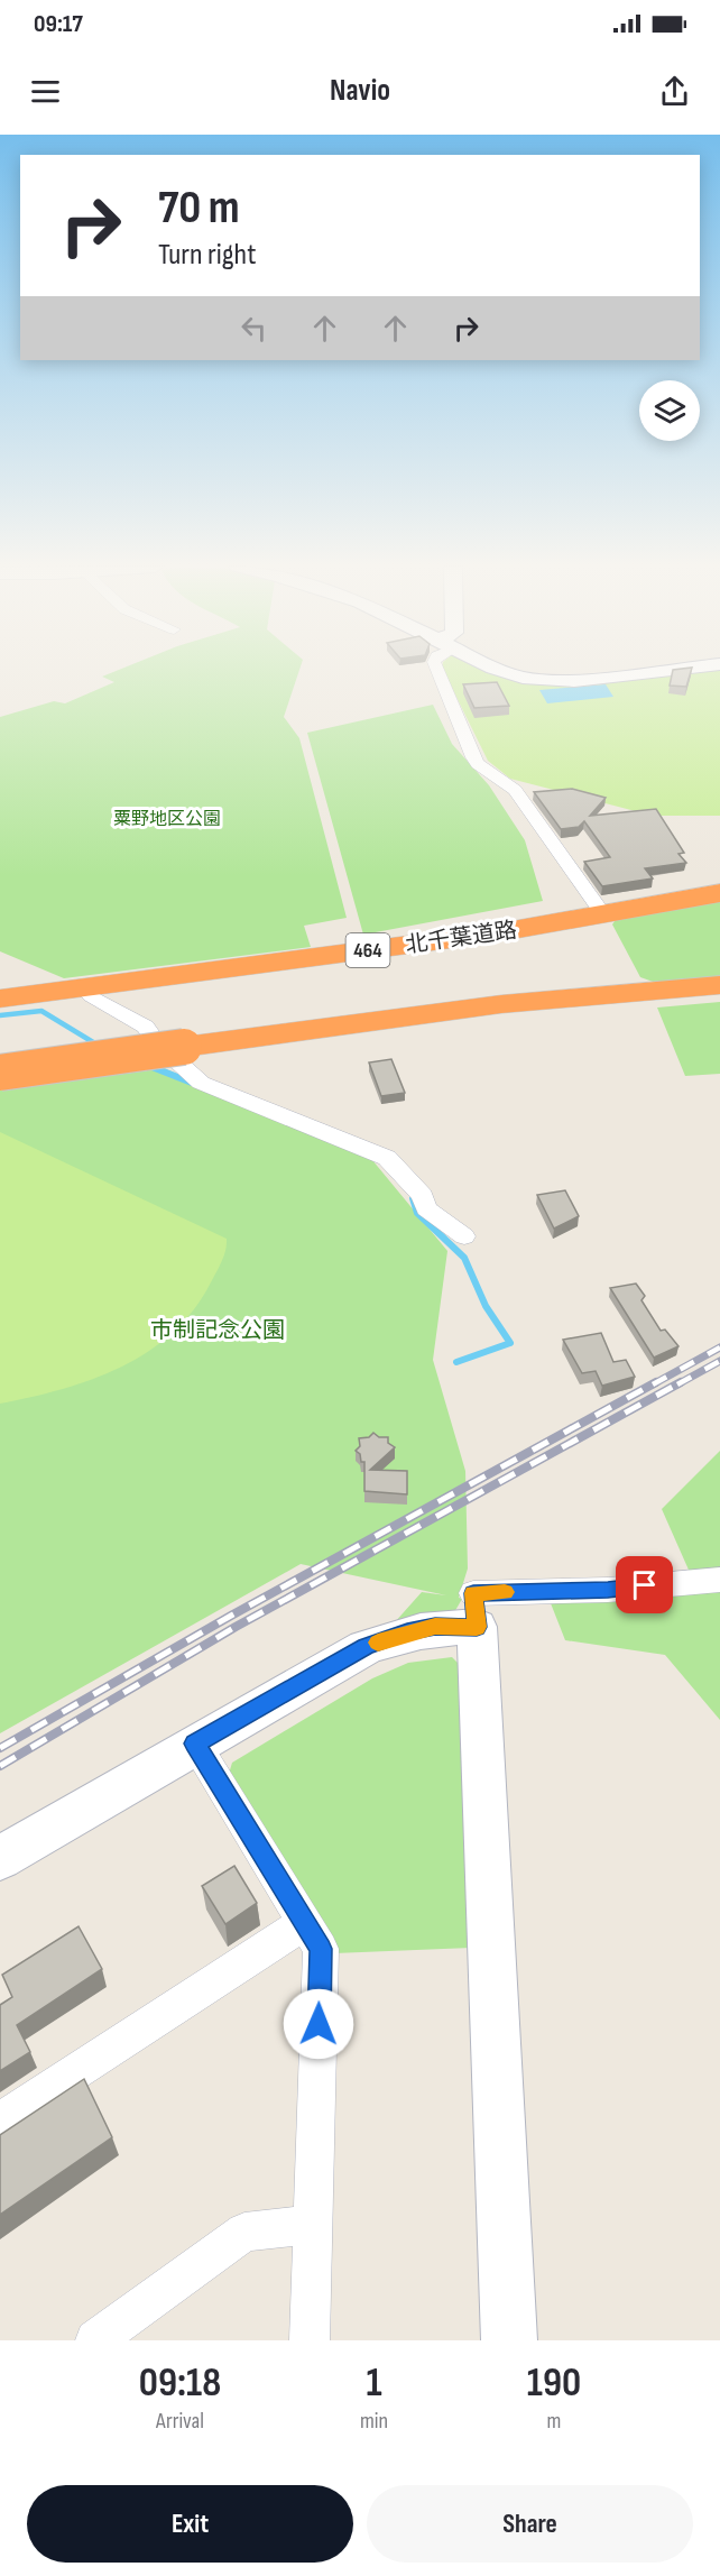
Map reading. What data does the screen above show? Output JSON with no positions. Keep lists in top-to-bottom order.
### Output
{
  "streets": {
    "highway": ["北千葉道路", "464"]
  },
  "parks": ["粟野地区公園", "市制記念公園"],
  "page": {
    "status": "09:17",
    "header": "Navio",
    "turn": ["70 m", "Turn right"],
    "eta": [
      "09:18",
      "Arrival",
      "1",
      "min",
      "190",
      "m"
    ],
    "buttons": ["Exit", "Share"]
  }
}
